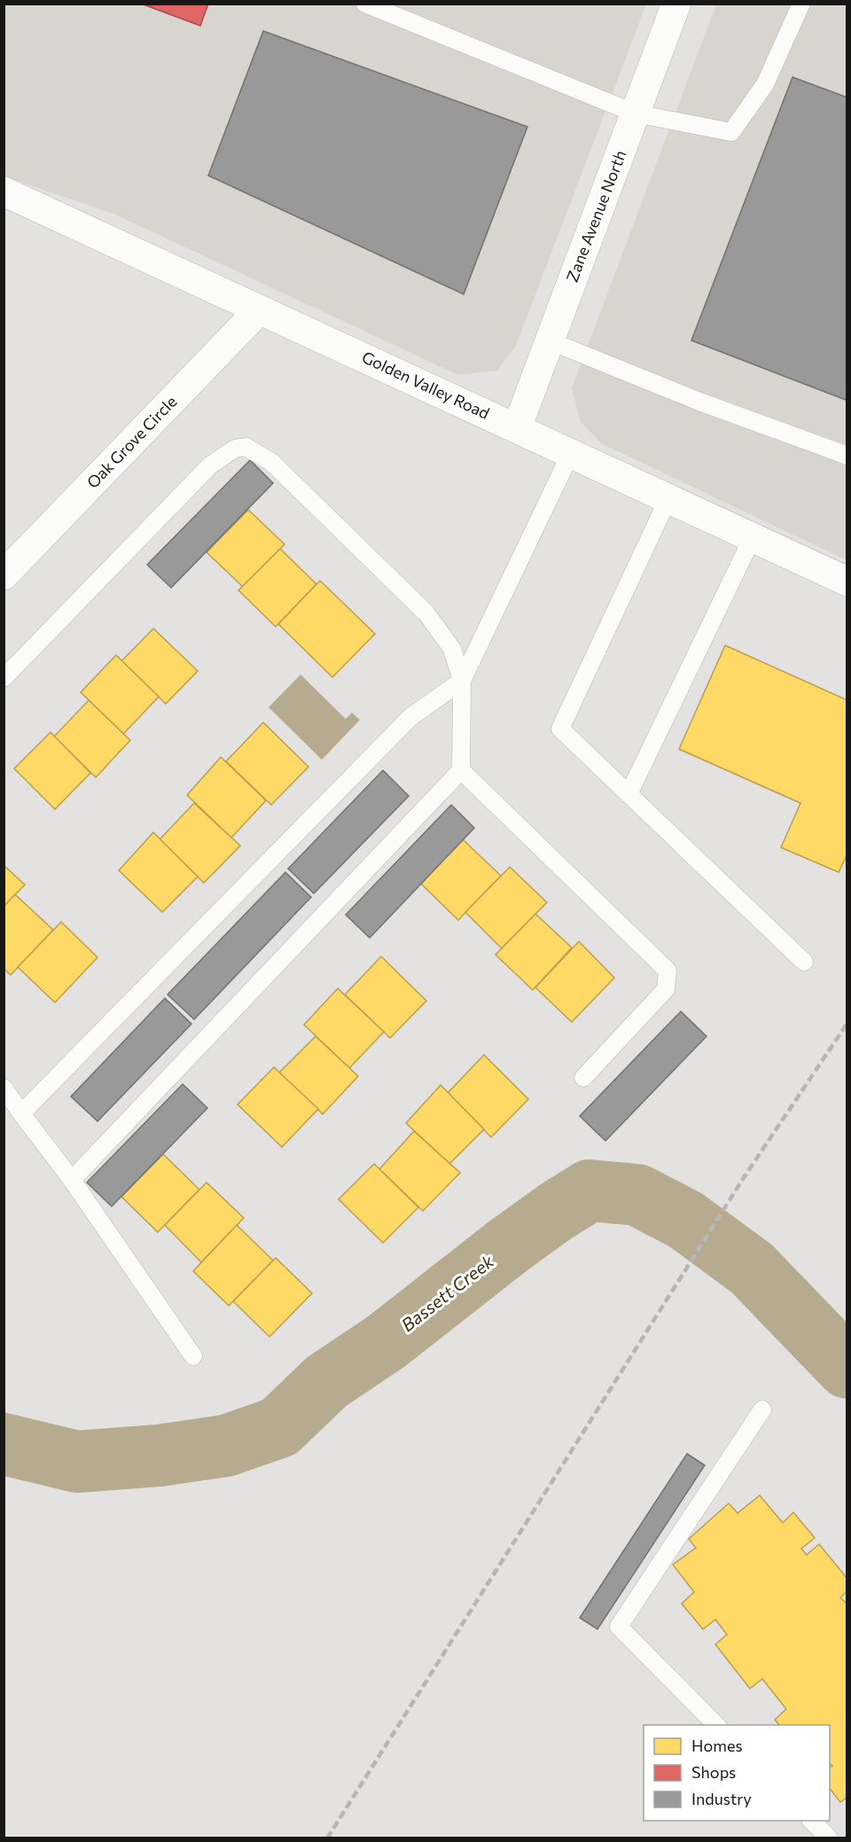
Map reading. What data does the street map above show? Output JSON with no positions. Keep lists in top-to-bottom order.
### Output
{
  "streets": {
    "street": ["Zane Avenue North", "Golden Valley Road", "Oak Grove Circle"]
  },
  "crossings": [
    ["Zane Avenue North", "Golden Valley Road"],
    ["Golden Valley Road", "Oak Grove Circle"]
  ],
  "water": ["Bassett Creek"],
  "legend": ["Homes", "Shops", "Industry"]
}
